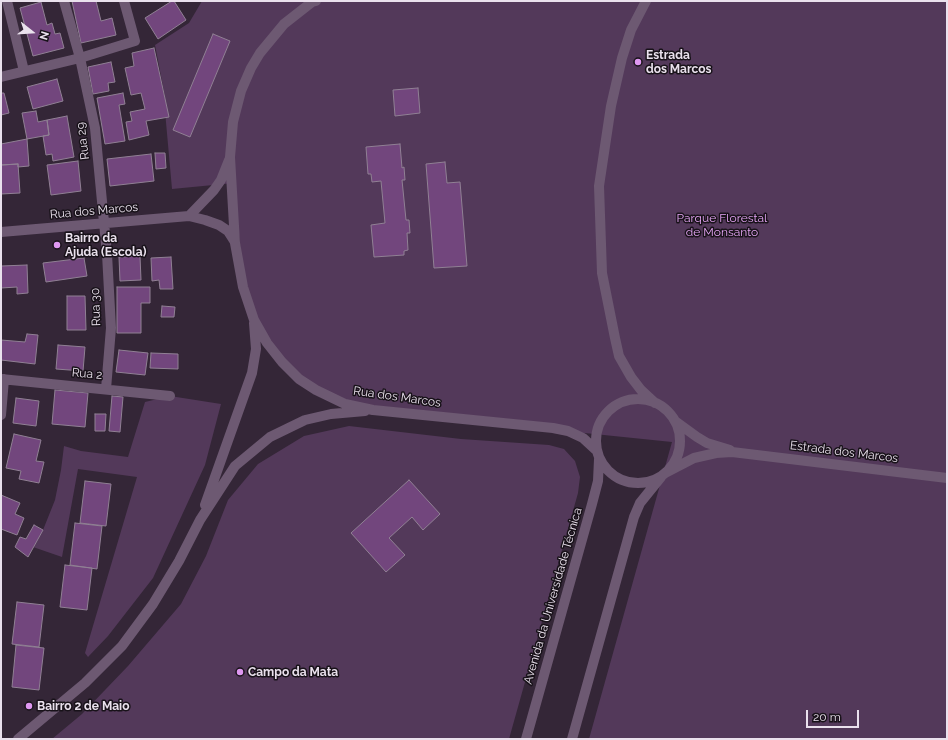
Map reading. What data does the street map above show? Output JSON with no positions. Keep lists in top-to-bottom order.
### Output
{
  "streets": {
    "street": [
      "Rua 29",
      "Rua dos Marcos",
      "Rua 30",
      "Rua 2",
      "Estrada dos Marcos",
      "Avenida da Universidade Técnica"
    ]
  },
  "crossings": [
    ["Rua 29", "Rua dos Marcos"],
    ["Rua 29", "Rua 30"],
    ["Rua dos Marcos", "Rua 30"],
    ["Rua dos Marcos", "Estrada dos Marcos"],
    ["Rua dos Marcos", "Avenida da Universidade Técnica"],
    ["Rua 30", "Rua 2"],
    ["Estrada dos Marcos", "Avenida da Universidade Técnica"]
  ],
  "parks": ["Parque Florestal de Monsanto"],
  "places": [
    "Estrada dos Marcos",
    "Bairro da Ajuda (Escola)",
    "Campo da Mata",
    "Bairro 2 de Maio"
  ],
  "scale_bar": "20 m",
  "north": "right"
}
